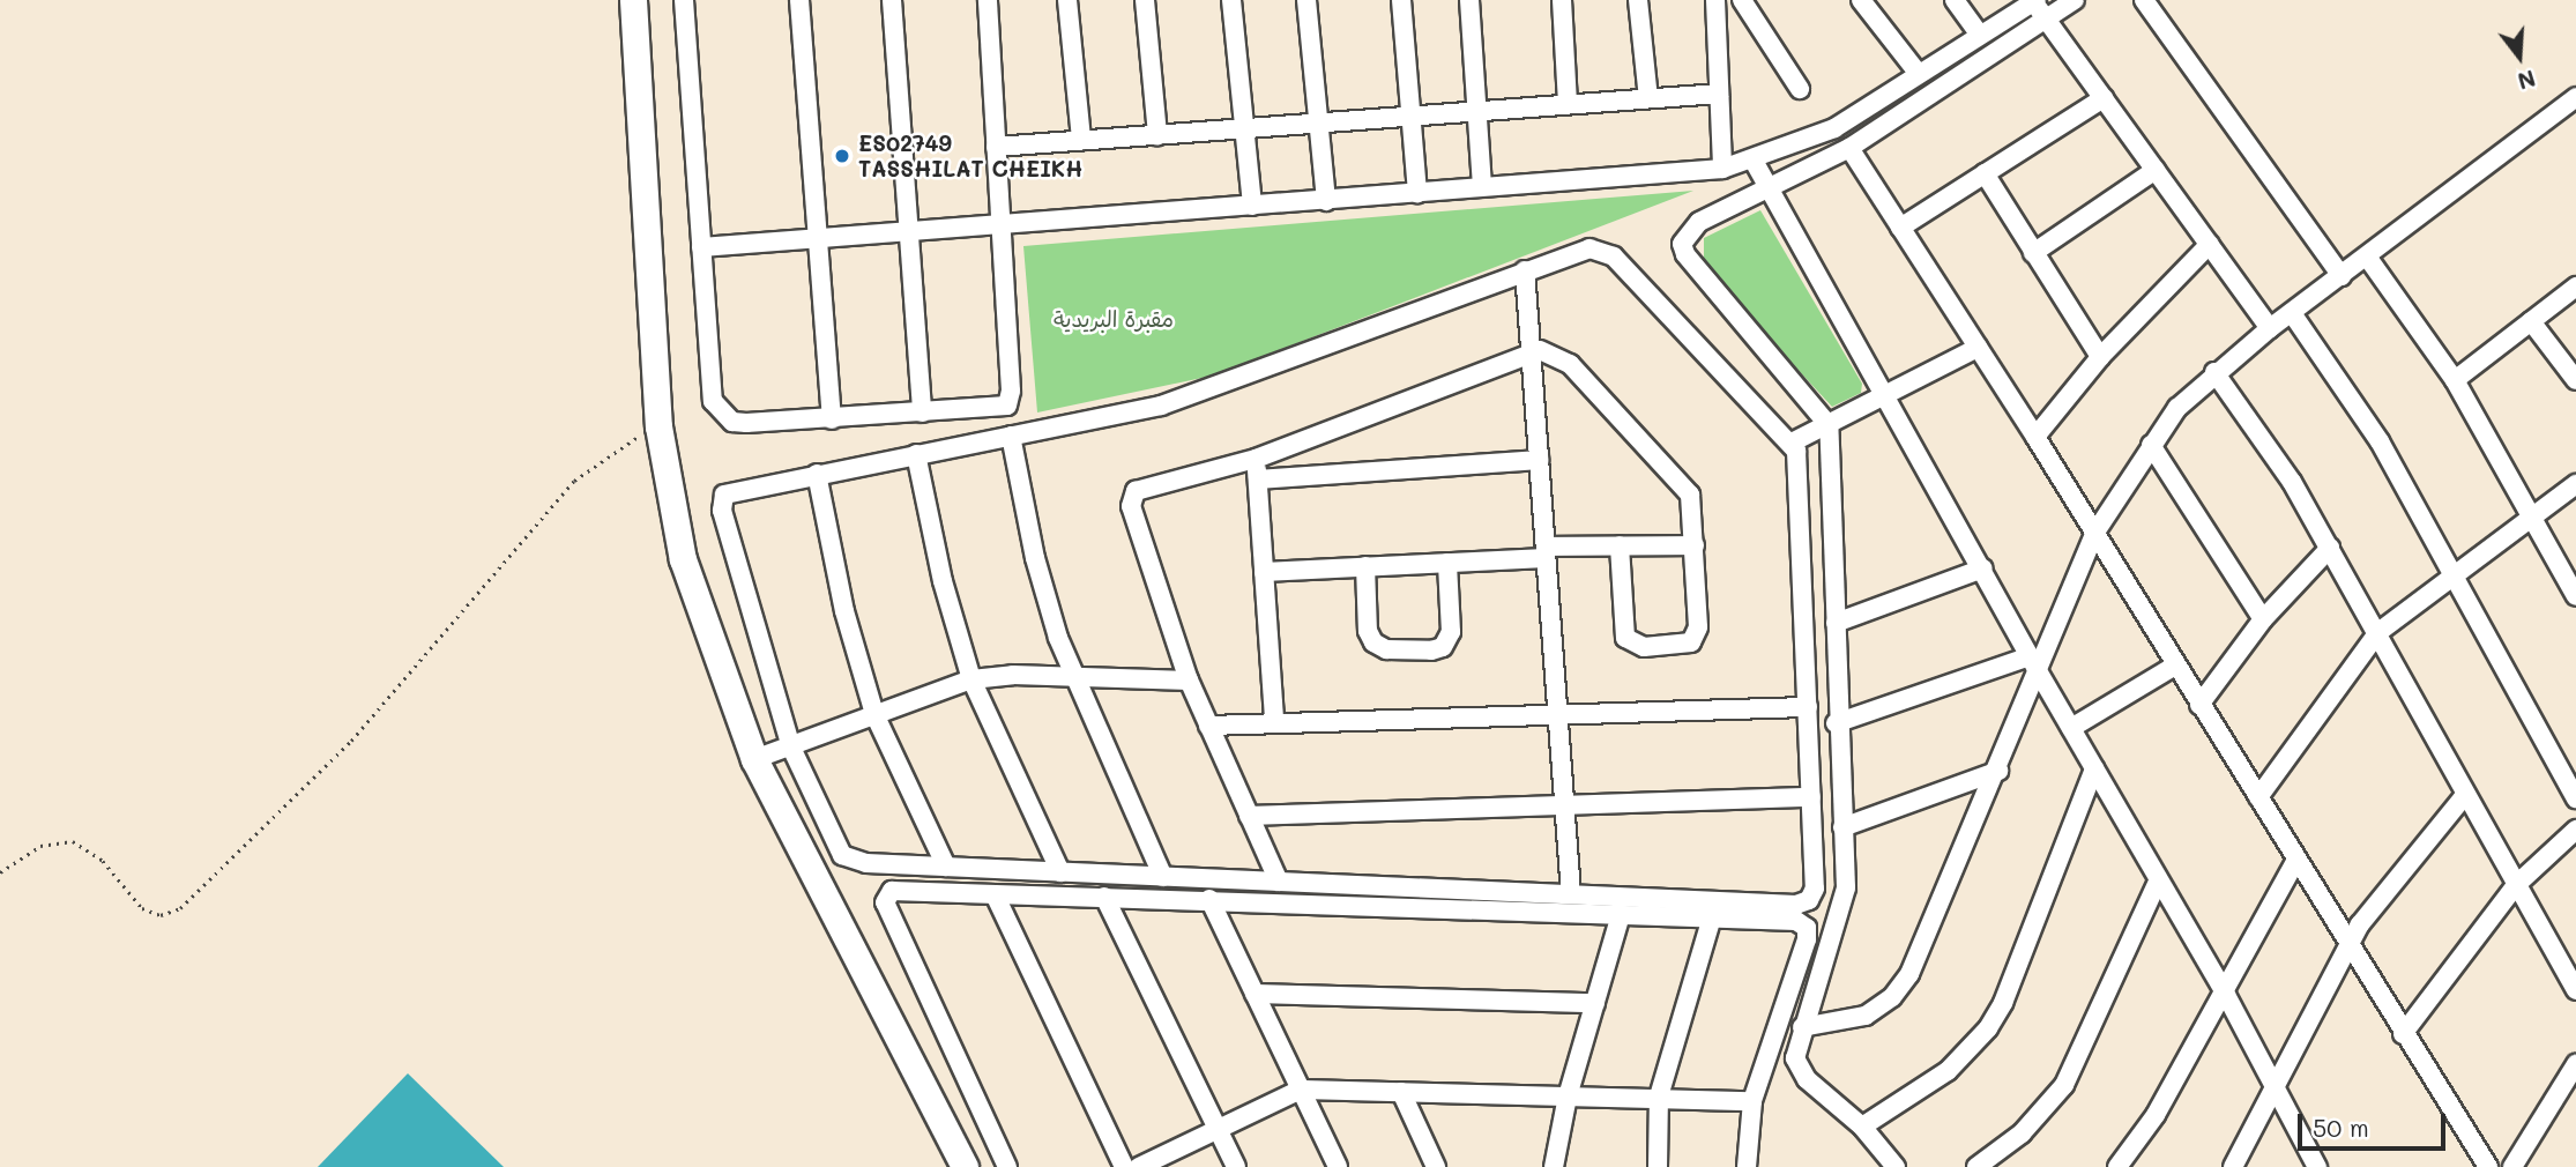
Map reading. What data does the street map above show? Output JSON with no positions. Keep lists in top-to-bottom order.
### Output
{
  "parks": ["مقبرة البريدية"],
  "places": ["ES02749 TASSHILAT CHEIKH"],
  "scale_bar": "50 m",
  "north": "bottom"
}
